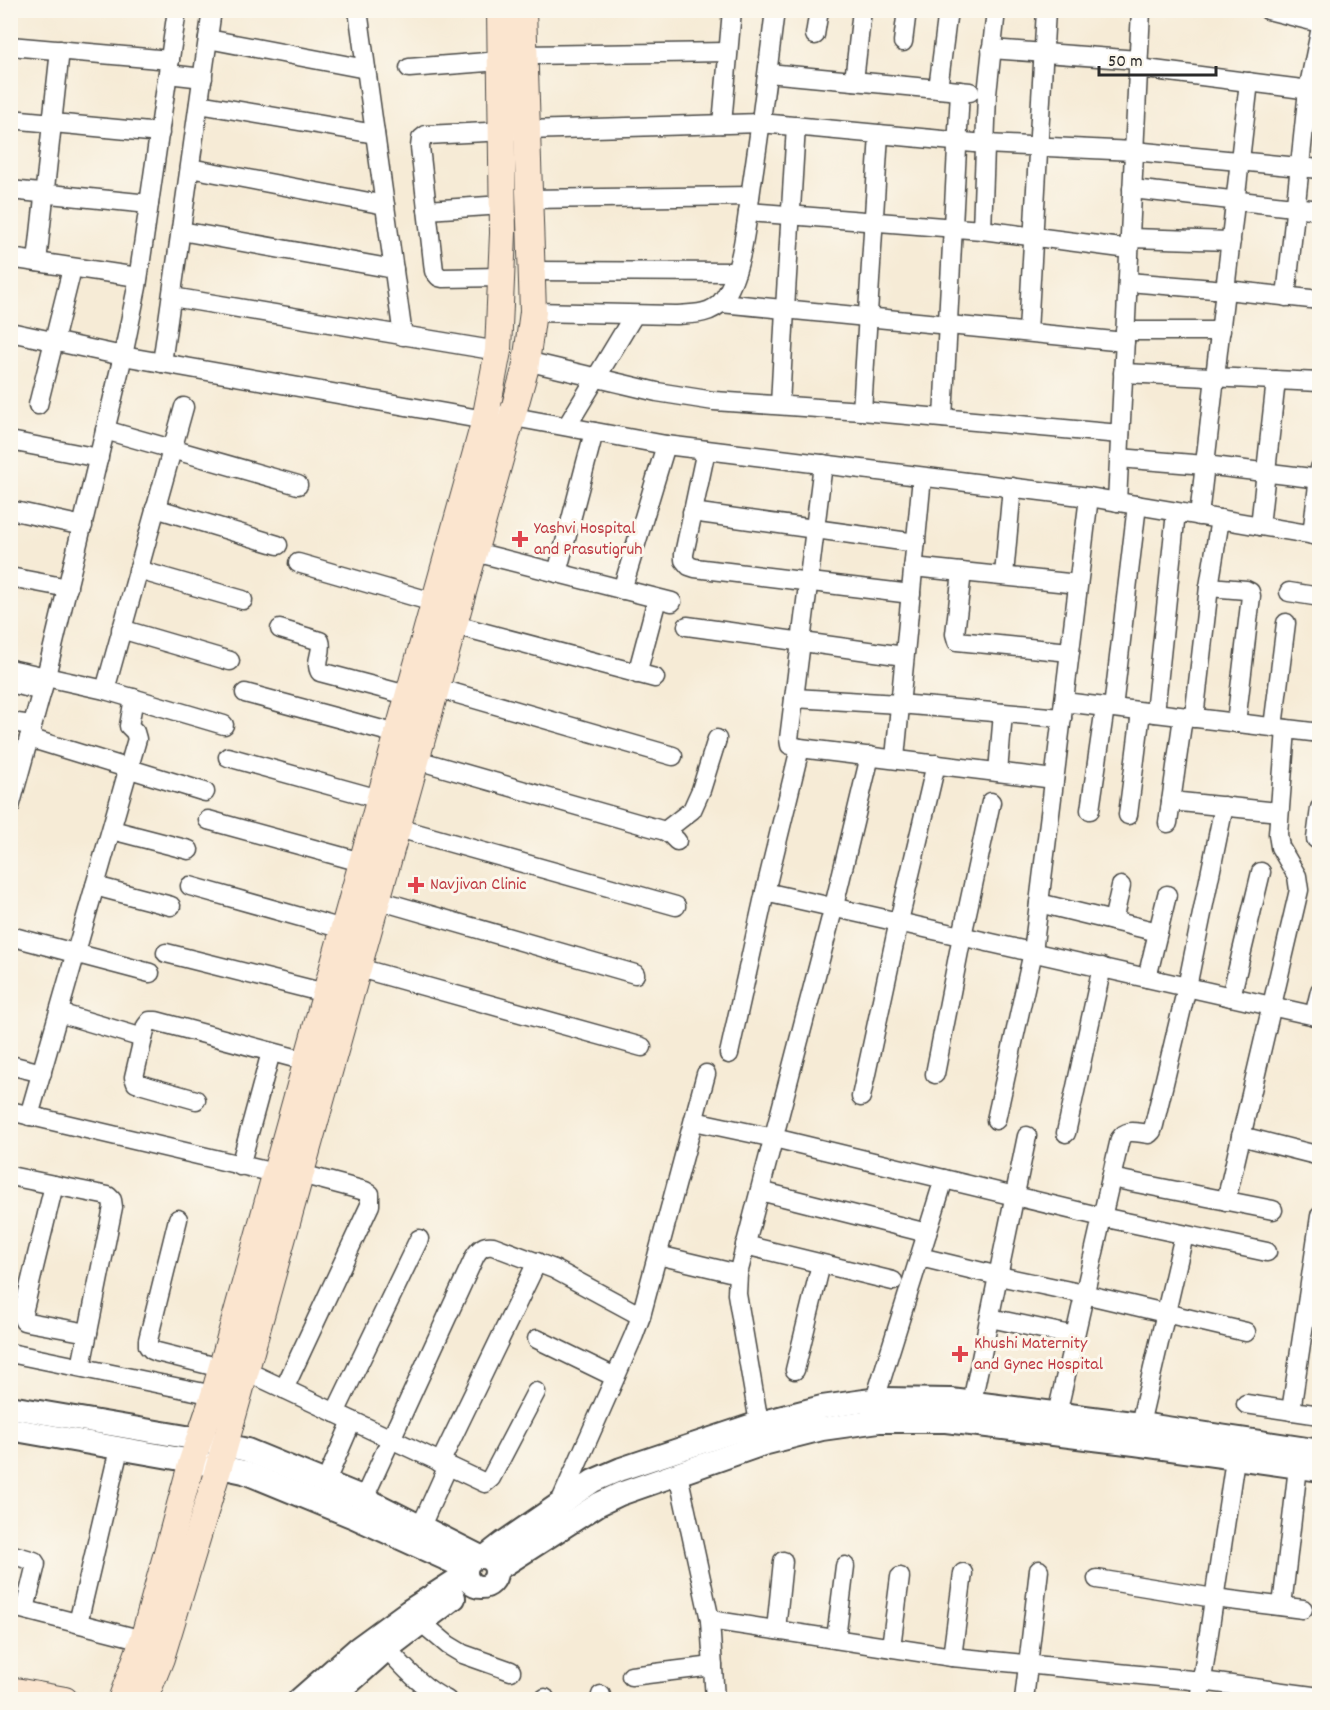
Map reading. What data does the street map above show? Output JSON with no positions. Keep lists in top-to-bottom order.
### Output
{
  "places": {
    "health": ["Yashvi Hospital and Prasutigruh", "Navjivan Clinic", "Khushi Maternity and Gynec Hospital"]
  },
  "scale_bar": "50 m"
}
